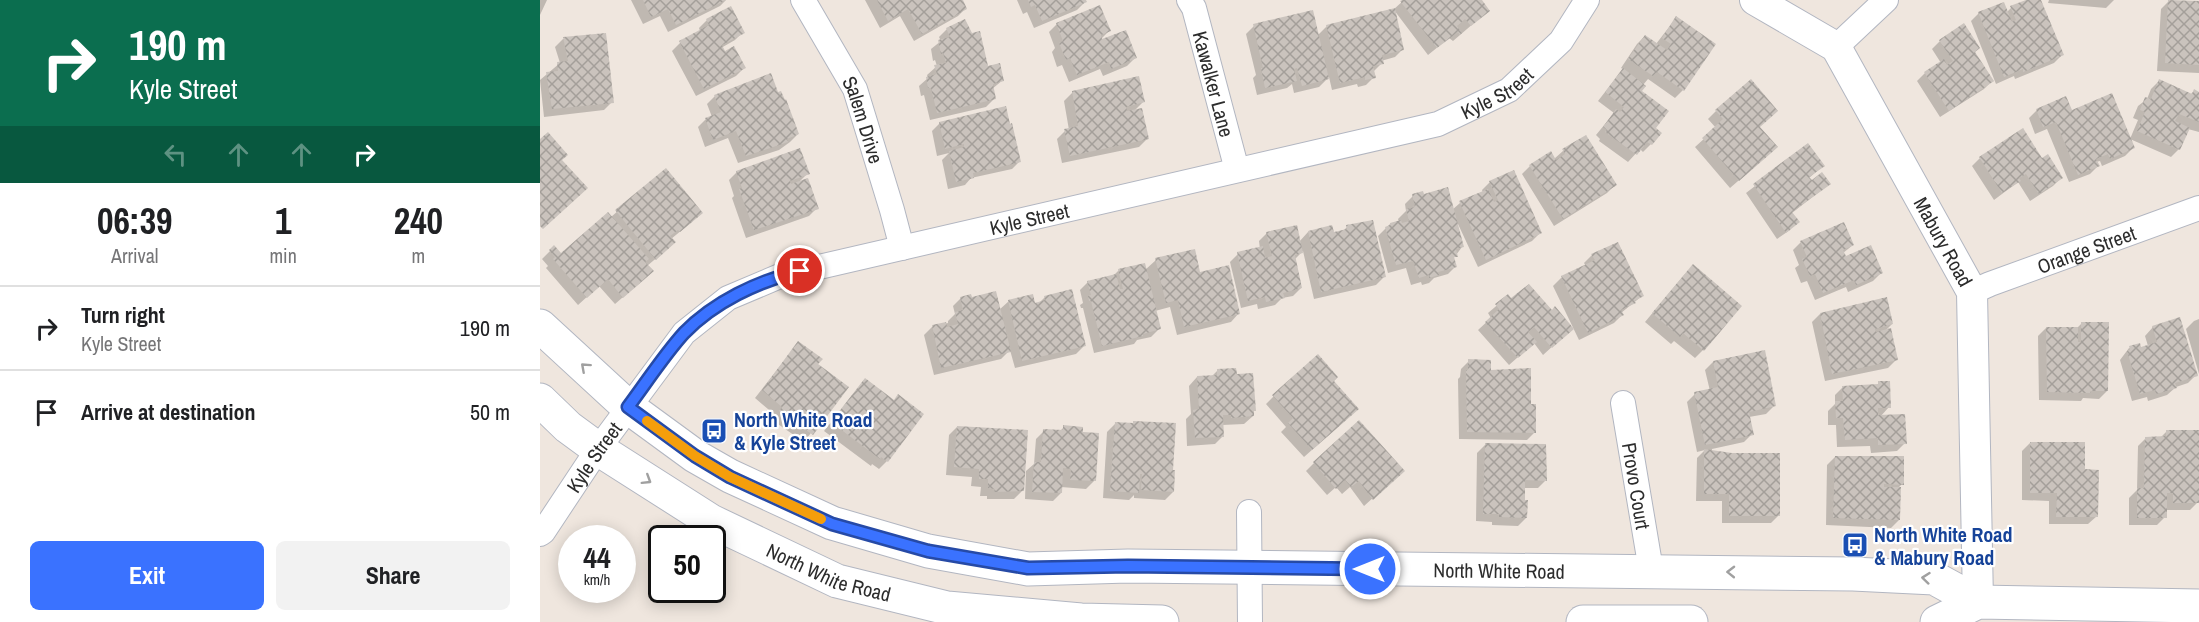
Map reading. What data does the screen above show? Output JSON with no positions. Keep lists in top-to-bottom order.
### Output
{
  "streets": {
    "main road": ["North White Road"],
    "street": [
      "Kawalker Lane",
      "Kyle Street",
      "Salem Drive",
      "Mabury Road",
      "Orange Street",
      "Provo Court"
    ]
  },
  "crossings": [
    ["Kawalker Lane", "Kyle Street"],
    ["Kyle Street", "Salem Drive"],
    ["Kyle Street", "North White Road"],
    ["Mabury Road", "Orange Street"],
    ["Mabury Road", "North White Road"],
    ["Provo Court", "North White Road"]
  ],
  "places": {
    "bus stop": ["North White Road & Kyle Street", "North White Road & Mabury Road"]
  },
  "page": {
    "turn": ["190 m", "Kyle Street"],
    "eta": [
      "06:39",
      "Arrival",
      "1",
      "min",
      "240",
      "m"
    ],
    "list": [
      {
        "name": "Turn right",
        "note": "Kyle Street",
        "value": "190 m"
      },
      {
        "name": "Arrive at destination",
        "value": "50 m"
      }
    ],
    "speed": "44 km/h",
    "limit": "50",
    "buttons": ["Exit", "Share"]
  }
}
